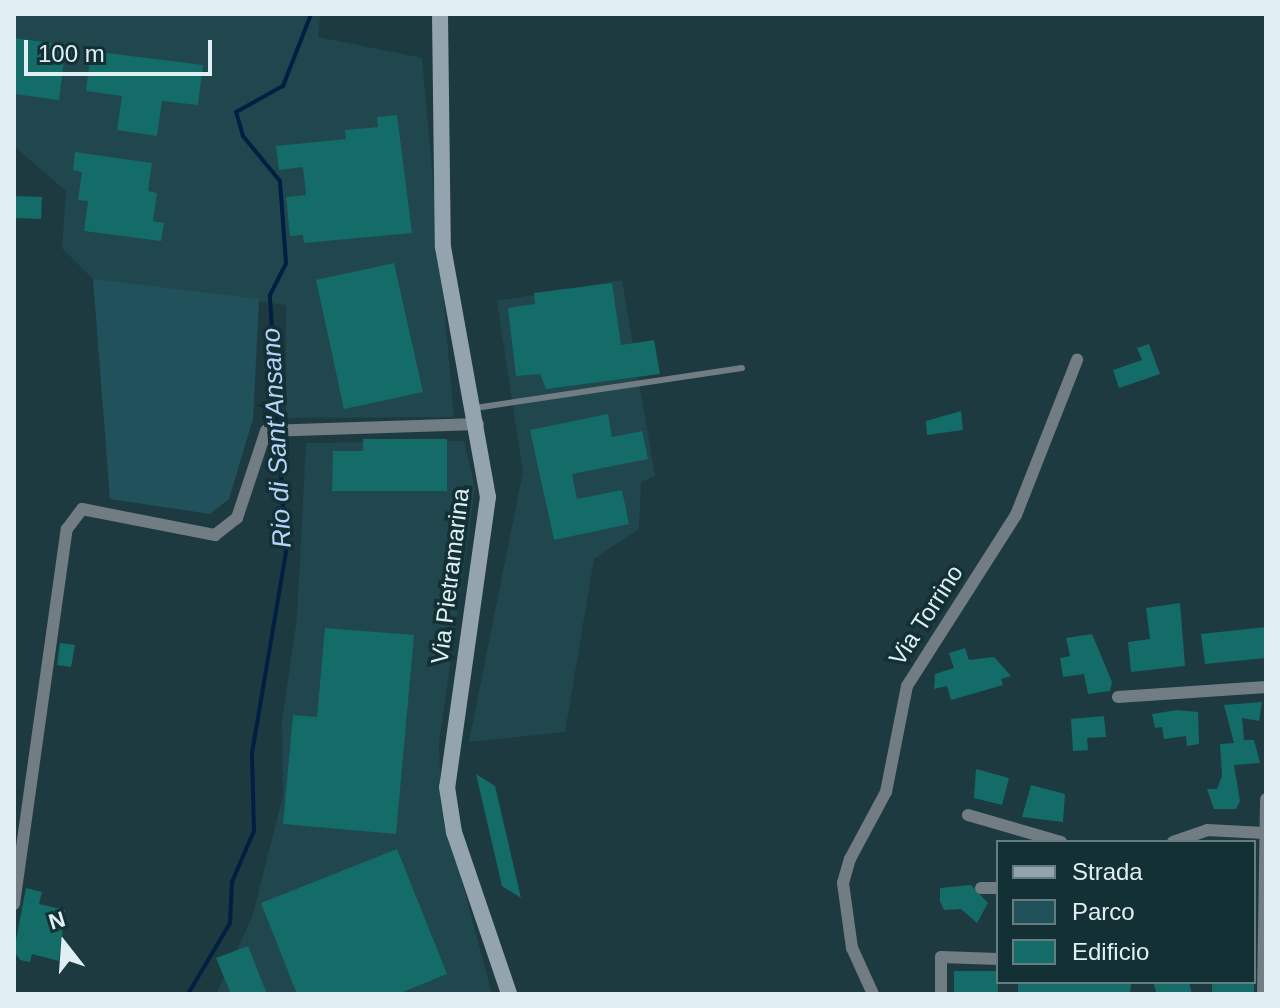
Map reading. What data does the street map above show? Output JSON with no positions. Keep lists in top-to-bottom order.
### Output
{
  "streets": {
    "main road": ["Via Pietramarina"],
    "street": ["Via Torrino"]
  },
  "water": ["Rio di Sant'Ansano"],
  "legend": ["Strada", "Parco", "Edificio"],
  "scale_bar": "100 m",
  "north": "top"
}
